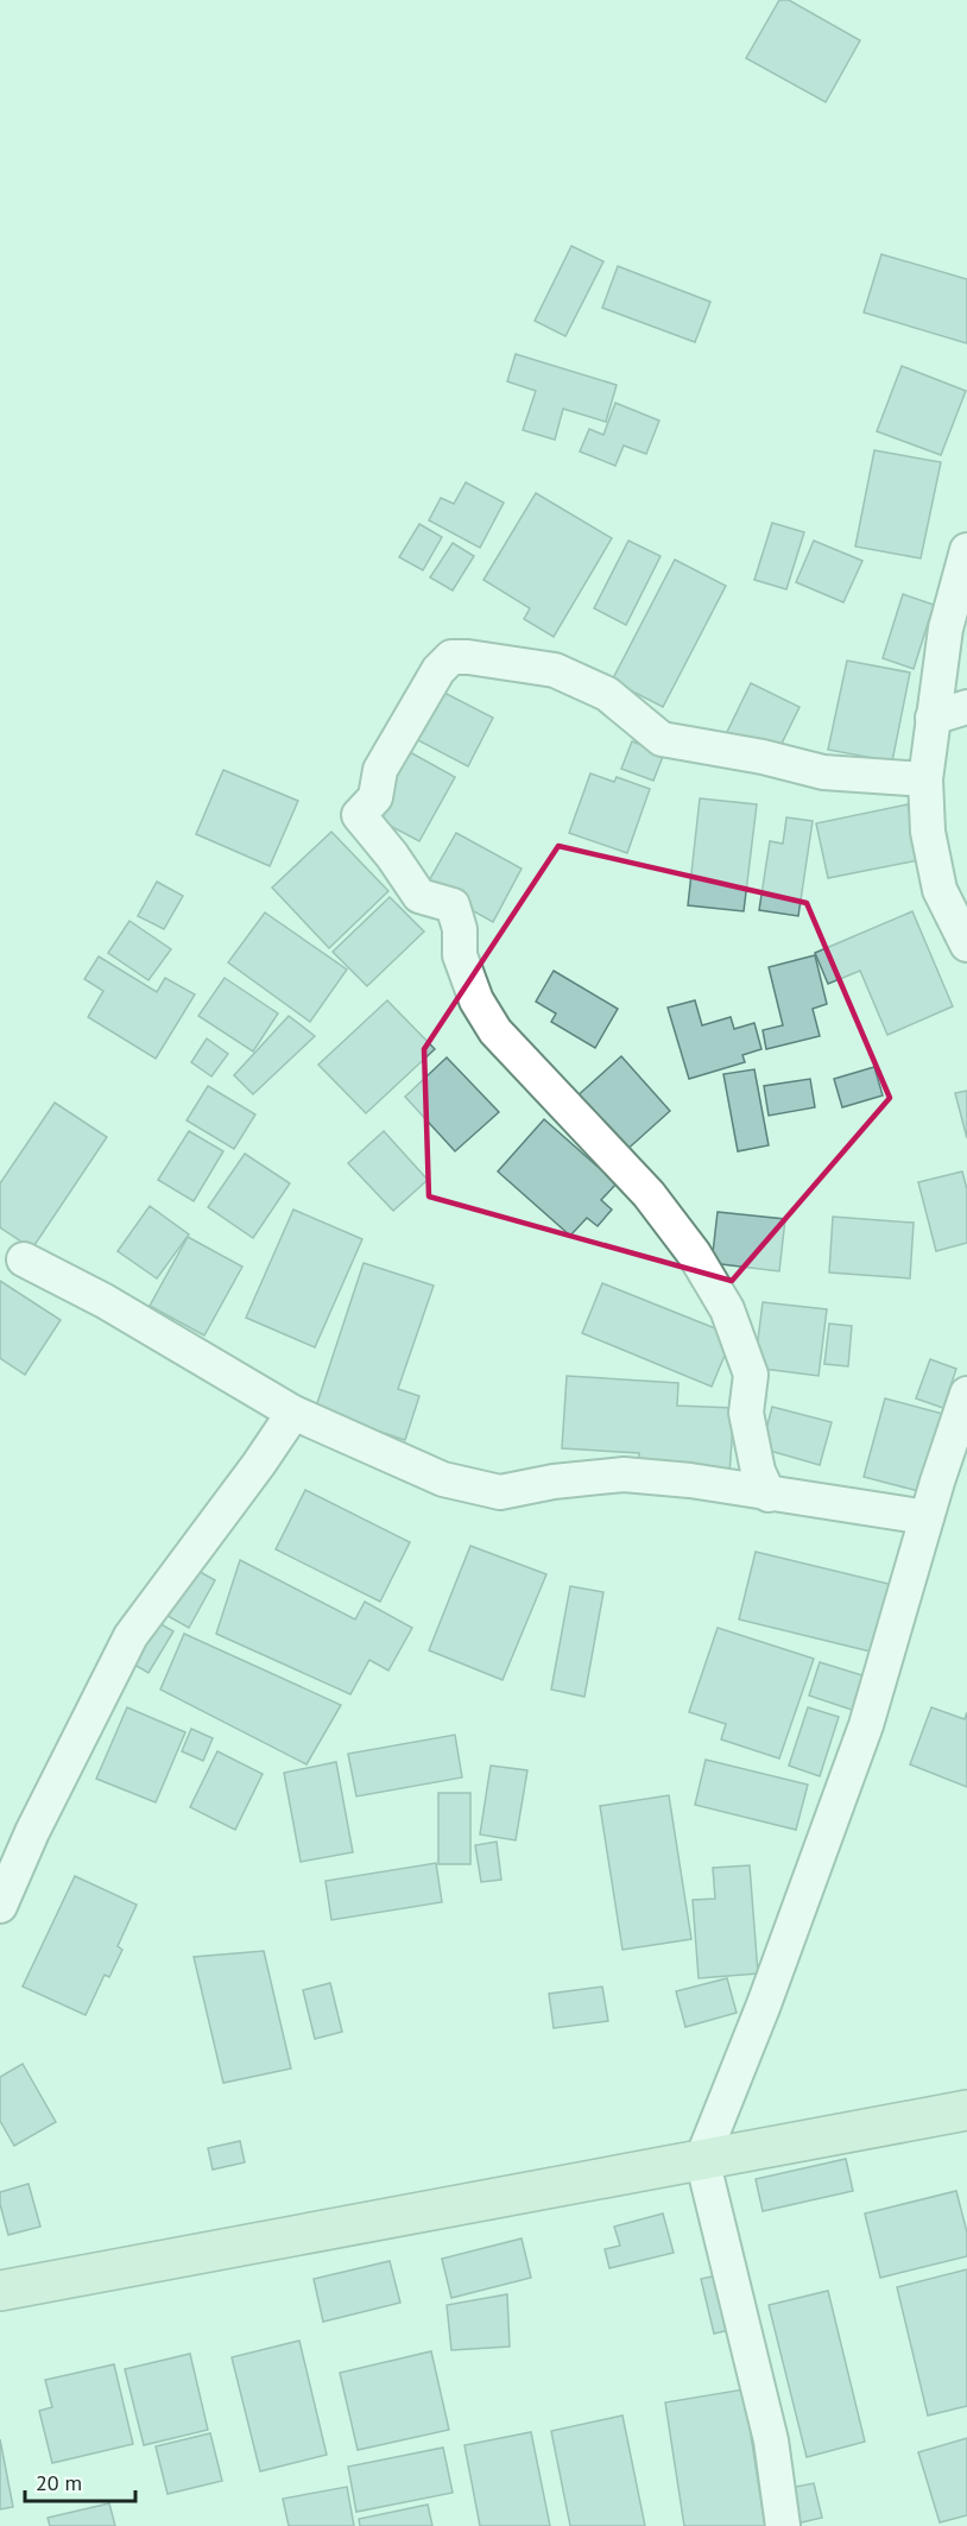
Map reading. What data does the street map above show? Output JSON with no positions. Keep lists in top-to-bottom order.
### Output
{
  "scale_bar": "20 m"
}
